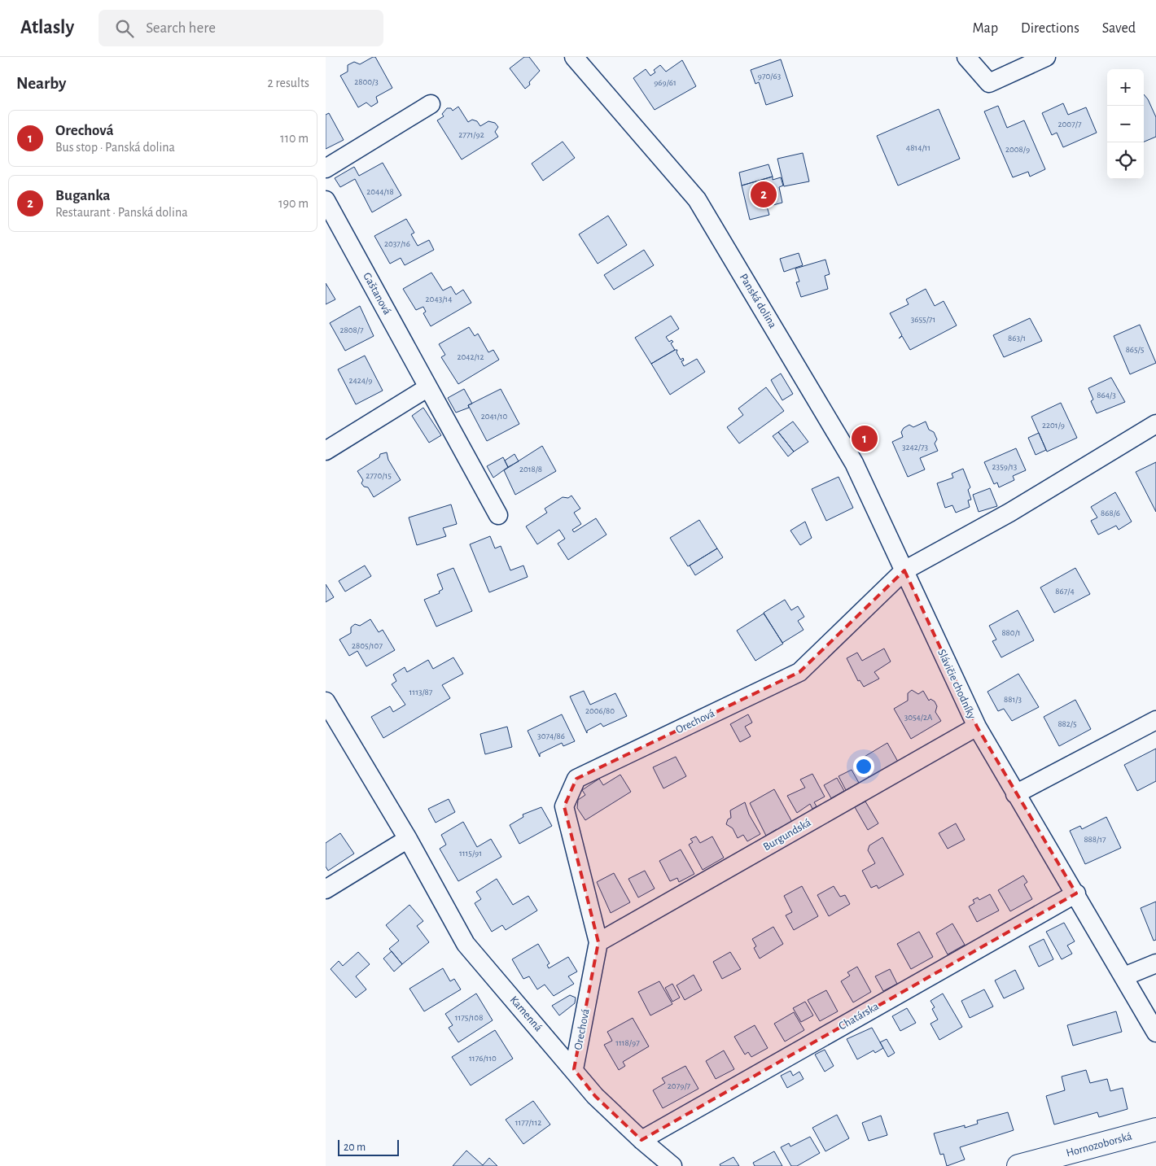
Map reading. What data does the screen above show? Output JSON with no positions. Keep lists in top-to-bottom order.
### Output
{
  "streets": {
    "street": [
      "Gaštanová",
      "Panská dolina",
      "Slávičie chodníky",
      "Orechová",
      "Burgundská",
      "Kamenná",
      "Chatárska",
      "Hornozoborská"
    ]
  },
  "crossings": [
    ["Panská dolina", "Slávičie chodníky"],
    ["Panská dolina", "Orechová"],
    ["Slávičie chodníky", "Orechová"],
    ["Slávičie chodníky", "Burgundská"],
    ["Slávičie chodníky", "Chatárska"],
    ["Orechová", "Burgundská"],
    ["Orechová", "Kamenná"],
    ["Kamenná", "Chatárska"]
  ],
  "house_numbers": [
    "970/63",
    "2800/3",
    "969/61",
    "2007/7",
    "2771/92",
    "4814/11",
    "2008/9",
    "2044/18",
    "2037/16",
    "2043/14",
    "3655/71",
    "2808/7",
    "863/1",
    "865/5",
    "2042/12",
    "2424/9",
    "864/3",
    "2041/10",
    "2201/9",
    "3242/73",
    "2359/13",
    "2018/8",
    "2770/15",
    "868/6",
    "867/4",
    "880/1",
    "2805/107",
    "1113/87",
    "881/3",
    "2006/80",
    "3054/2A",
    "882/5",
    "3074/86",
    "888/17",
    "1115/91",
    "1175/108",
    "1118/97",
    "1176/110",
    "2079/7",
    "1177/112"
  ],
  "scale_bar": "20 m",
  "page": {
    "header": "Atlasly",
    "search": "Search here",
    "nav": ["Map", "Directions", "Saved"],
    "heading": ["Nearby", "2 results"],
    "map_buttons": ["+", "−"],
    "list": [
      {
        "mark": "1",
        "name": "Orechová",
        "note": "Bus stop · Panská dolina",
        "value": "110 m"
      },
      {
        "mark": "2",
        "name": "Buganka",
        "note": "Restaurant · Panská dolina",
        "value": "190 m"
      }
    ],
    "pins": ["2", "1"],
    "scale": "20 m"
  }
}
